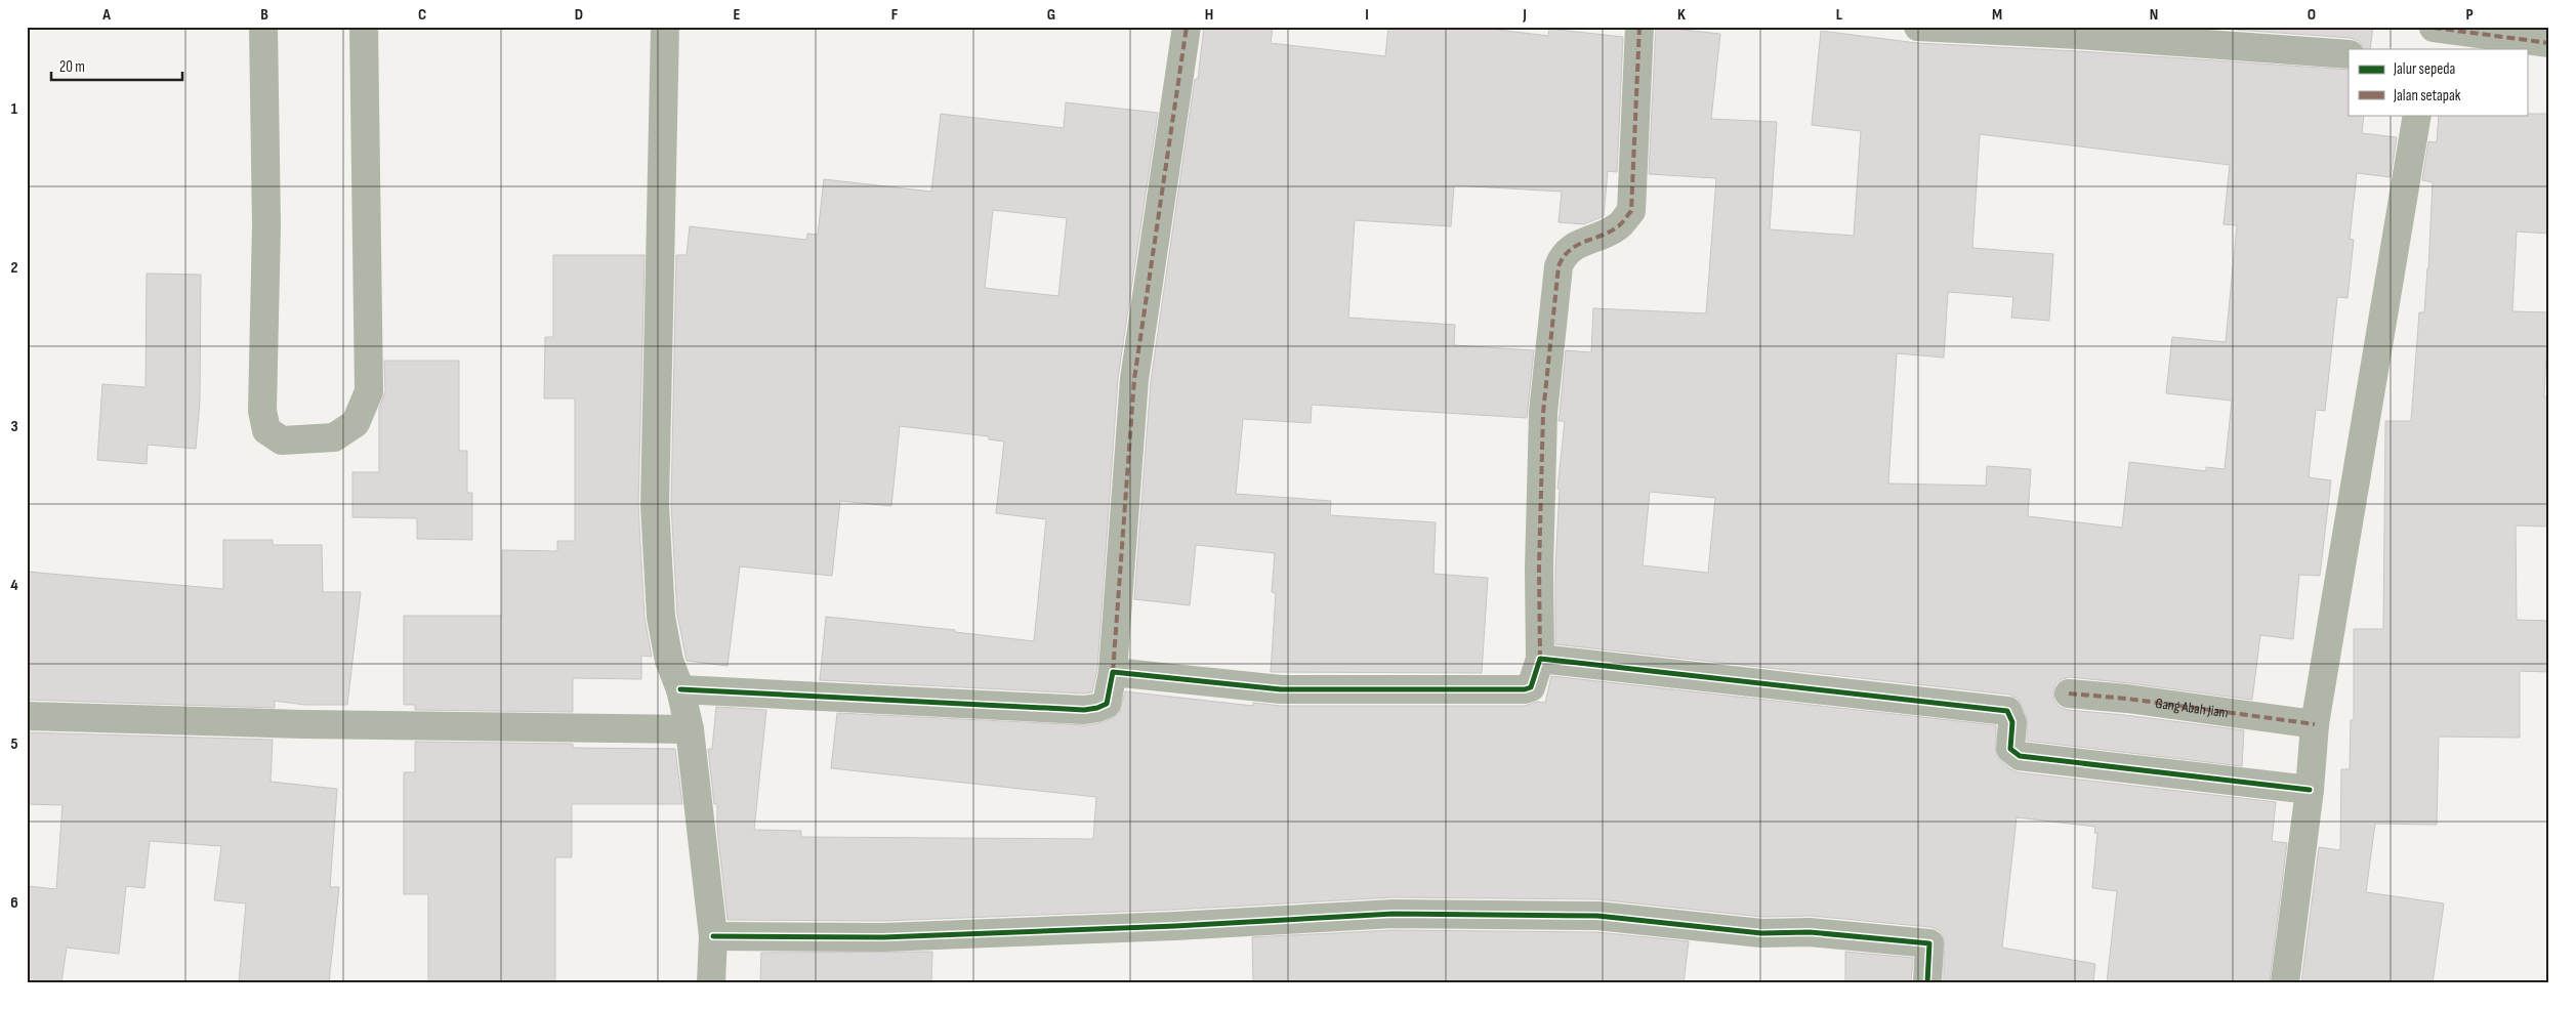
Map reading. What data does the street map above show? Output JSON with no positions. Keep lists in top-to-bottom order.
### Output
{
  "streets": {
    "street": ["Gang Abah Jiam"]
  },
  "legend": ["Jalur sepeda", "Jalan setapak"],
  "scale_bar": "20 m",
  "grid": {
    "columns": [
      "A",
      "B",
      "C",
      "D",
      "E",
      "F",
      "G",
      "H",
      "I",
      "J",
      "K",
      "L",
      "M",
      "N",
      "O",
      "P"
    ],
    "rows": [
      "1",
      "2",
      "3",
      "4",
      "5",
      "6"
    ]
  }
}
